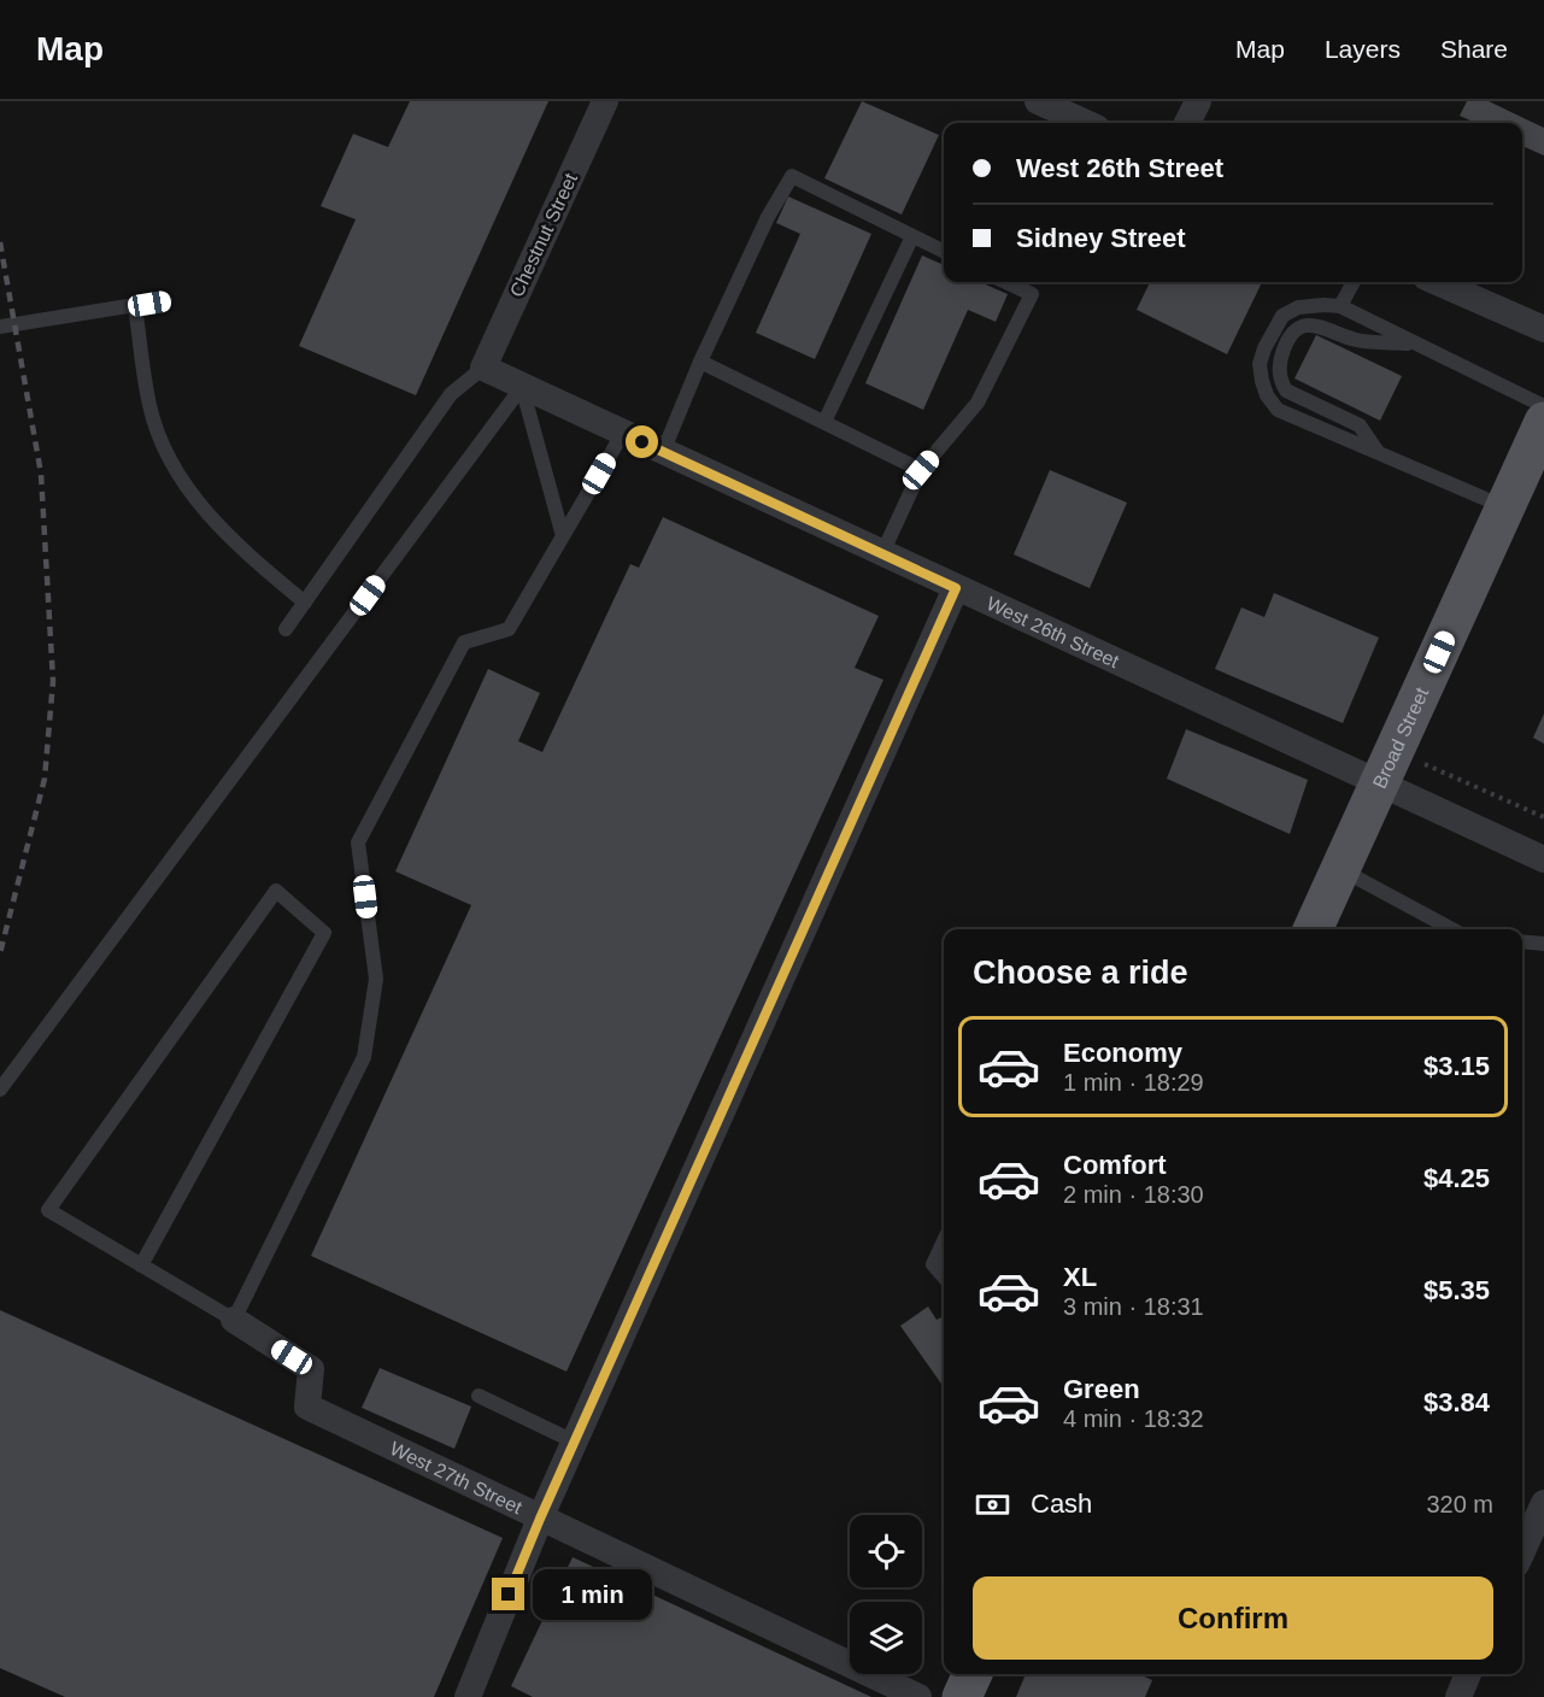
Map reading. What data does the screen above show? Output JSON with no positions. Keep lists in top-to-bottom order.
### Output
{
  "streets": {
    "main road": ["Broad Street"],
    "street": ["Chestnut Street", "West 26th Street", "West 27th Street"]
  },
  "crossings": [
    ["Chestnut Street", "West 26th Street"],
    ["West 26th Street", "Broad Street"]
  ],
  "page": {
    "header": "Map",
    "nav": ["Map", "Layers", "Share"],
    "banner": ["West 26th Street", "Sidney Street"],
    "heading": "Choose a ride",
    "list": [
      {
        "name": "Economy",
        "note": "1 min · 18:29",
        "value": "$3.15"
      },
      {
        "name": "Comfort",
        "note": "2 min · 18:30",
        "value": "$4.25"
      },
      {
        "name": "XL",
        "note": "3 min · 18:31",
        "value": "$5.35"
      },
      {
        "name": "Green",
        "note": "4 min · 18:32",
        "value": "$3.84"
      }
    ],
    "pay": ["Cash", "320 m"],
    "buttons": "Confirm",
    "bubble": "1 min"
  }
}
